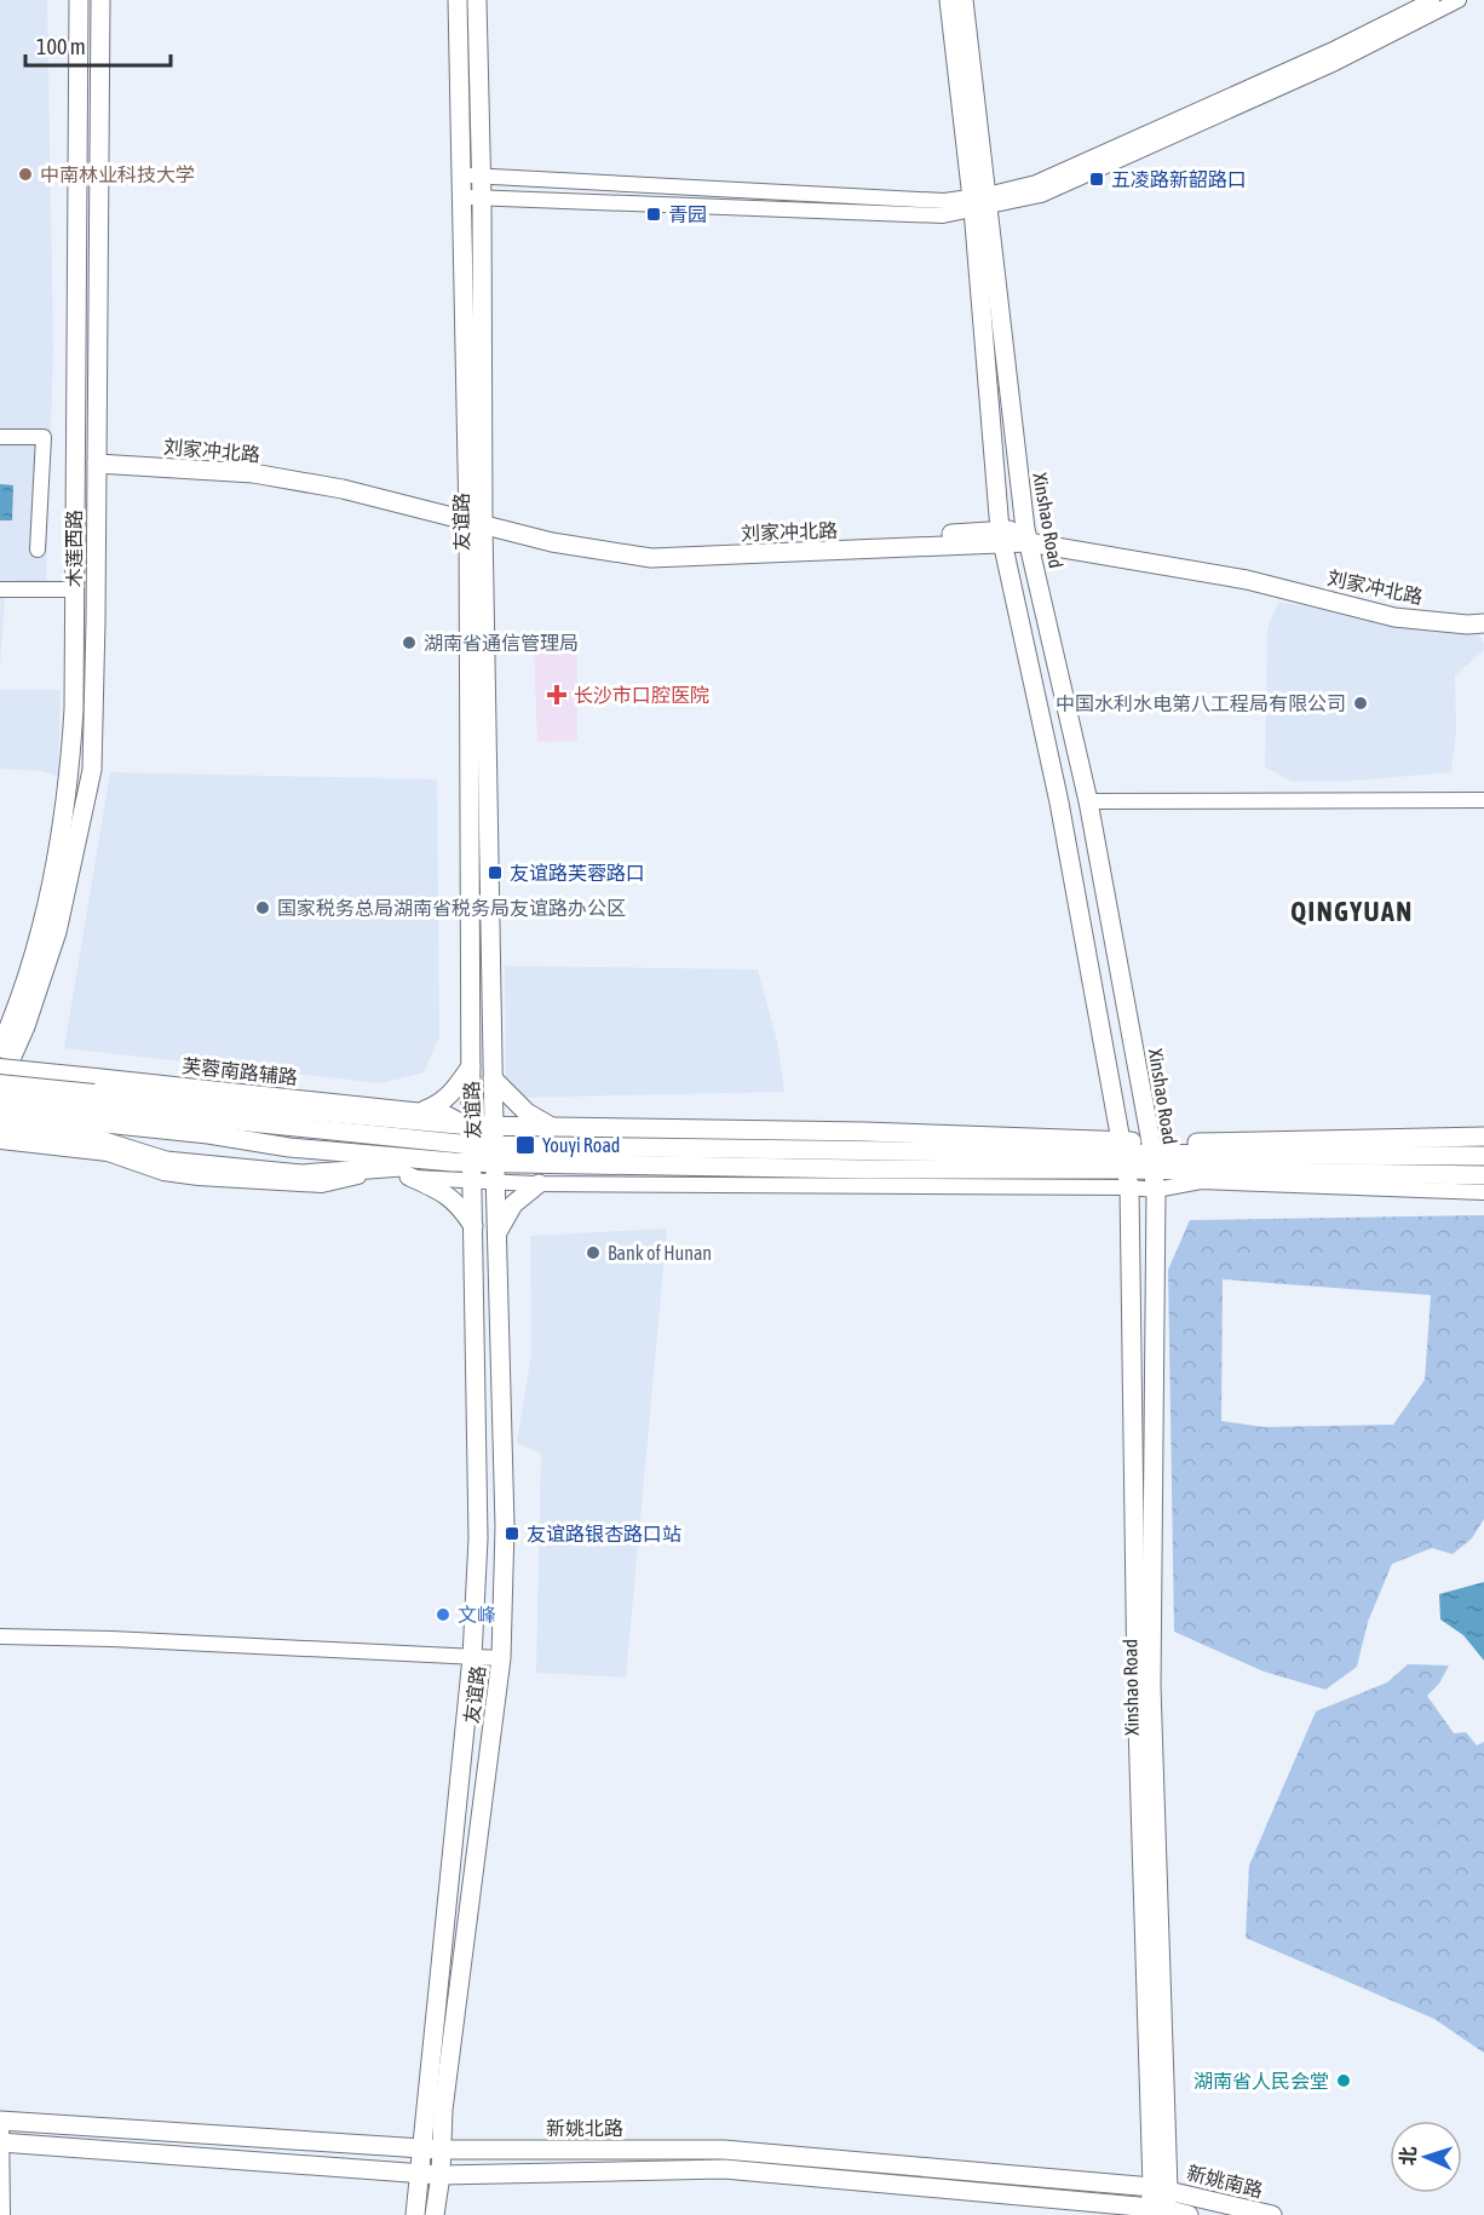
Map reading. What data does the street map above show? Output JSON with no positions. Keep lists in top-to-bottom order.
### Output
{
  "streets": {
    "main road": [
      "刘家冲北路",
      "Xinshao Road",
      "友谊路",
      "木莲西路",
      "新姚北路",
      "新姚南路"
    ],
    "street": ["芙蓉南路辅路"]
  },
  "crossings": [
    ["刘家冲北路", "Xinshao Road"],
    ["刘家冲北路", "友谊路"],
    ["刘家冲北路", "木莲西路"],
    ["Xinshao Road", "新姚北路"],
    ["Xinshao Road", "新姚南路"],
    ["友谊路", "芙蓉南路辅路"],
    ["友谊路", "新姚北路"],
    ["新姚北路", "新姚南路"]
  ],
  "districts": ["QINGYUAN"],
  "places": {
    "other": [
      "中南林业科技大学",
      "湖南省通信管理局",
      "中国水利水电第八工程局有限公司",
      "国家税务总局湖南省税务局友谊路办公区",
      "Bank of Hunan",
      "文峰",
      "湖南省人民会堂"
    ],
    "transit": [
      "五凌路新韶路口",
      "青园",
      "友谊路芙蓉路口",
      "Youyi Road",
      "友谊路银杏路口站"
    ],
    "health": ["长沙市口腔医院"]
  },
  "scale_bar": "100 m",
  "north": "left"
}
